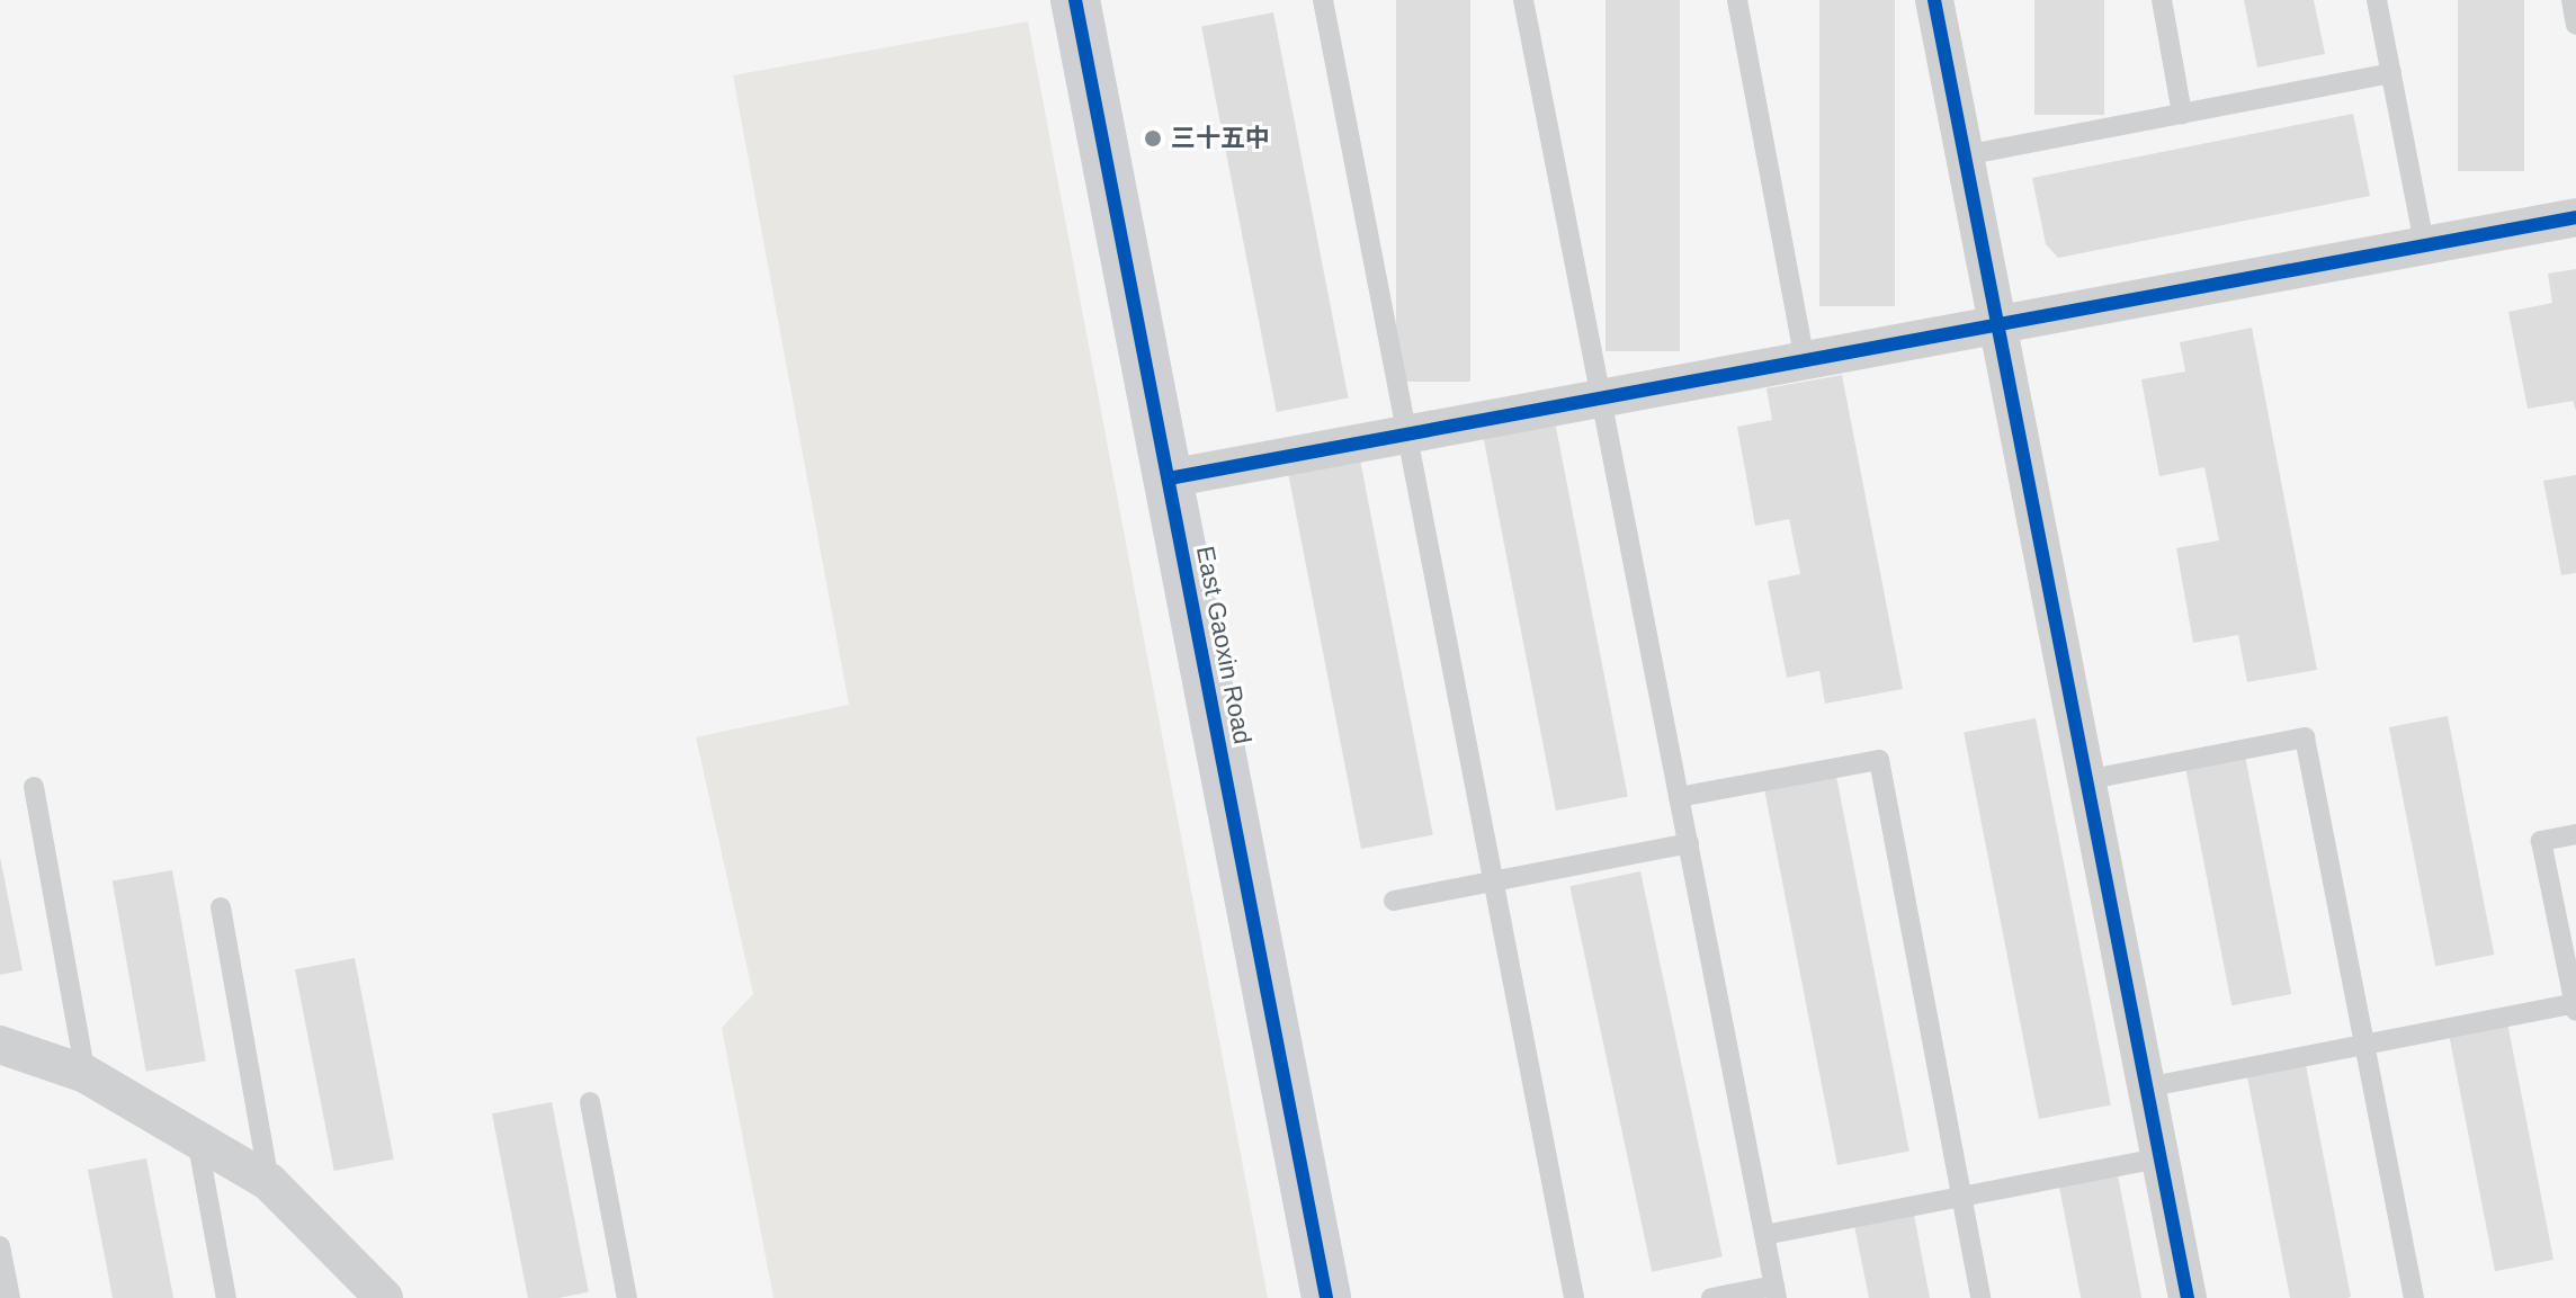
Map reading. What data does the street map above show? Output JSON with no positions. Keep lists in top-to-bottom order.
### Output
{
  "streets": {
    "street": ["East Gaoxin Road"]
  },
  "places": ["三十五中"]
}
